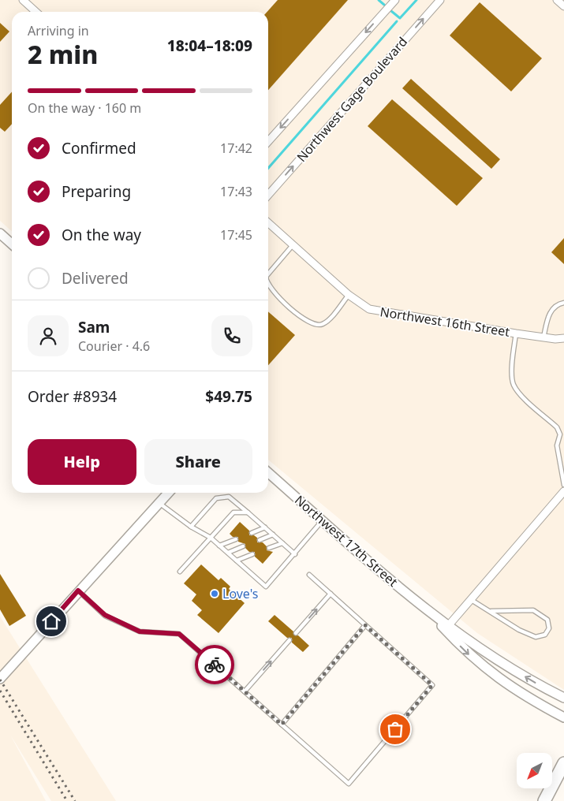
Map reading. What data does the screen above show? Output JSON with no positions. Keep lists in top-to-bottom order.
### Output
{
  "streets": {
    "main road": ["Northwest 17th Street"],
    "street": ["Northwest Gage Boulevard", "Northwest 16th Street"]
  },
  "places": ["Love's"],
  "north": "bottom left",
  "page": {
    "heading": ["2 min", "Arriving in", "18:04–18:09"],
    "panel": [
      "Sam",
      "Courier · 4.6",
      "Order #8934",
      "$49.75"
    ],
    "bar": "On the way · 160 m",
    "list": [
      ["Confirmed", "17:42"],
      ["Preparing", "17:43"],
      ["On the way", "17:45"],
      "Delivered"
    ],
    "buttons": ["Help", "Share"]
  }
}
